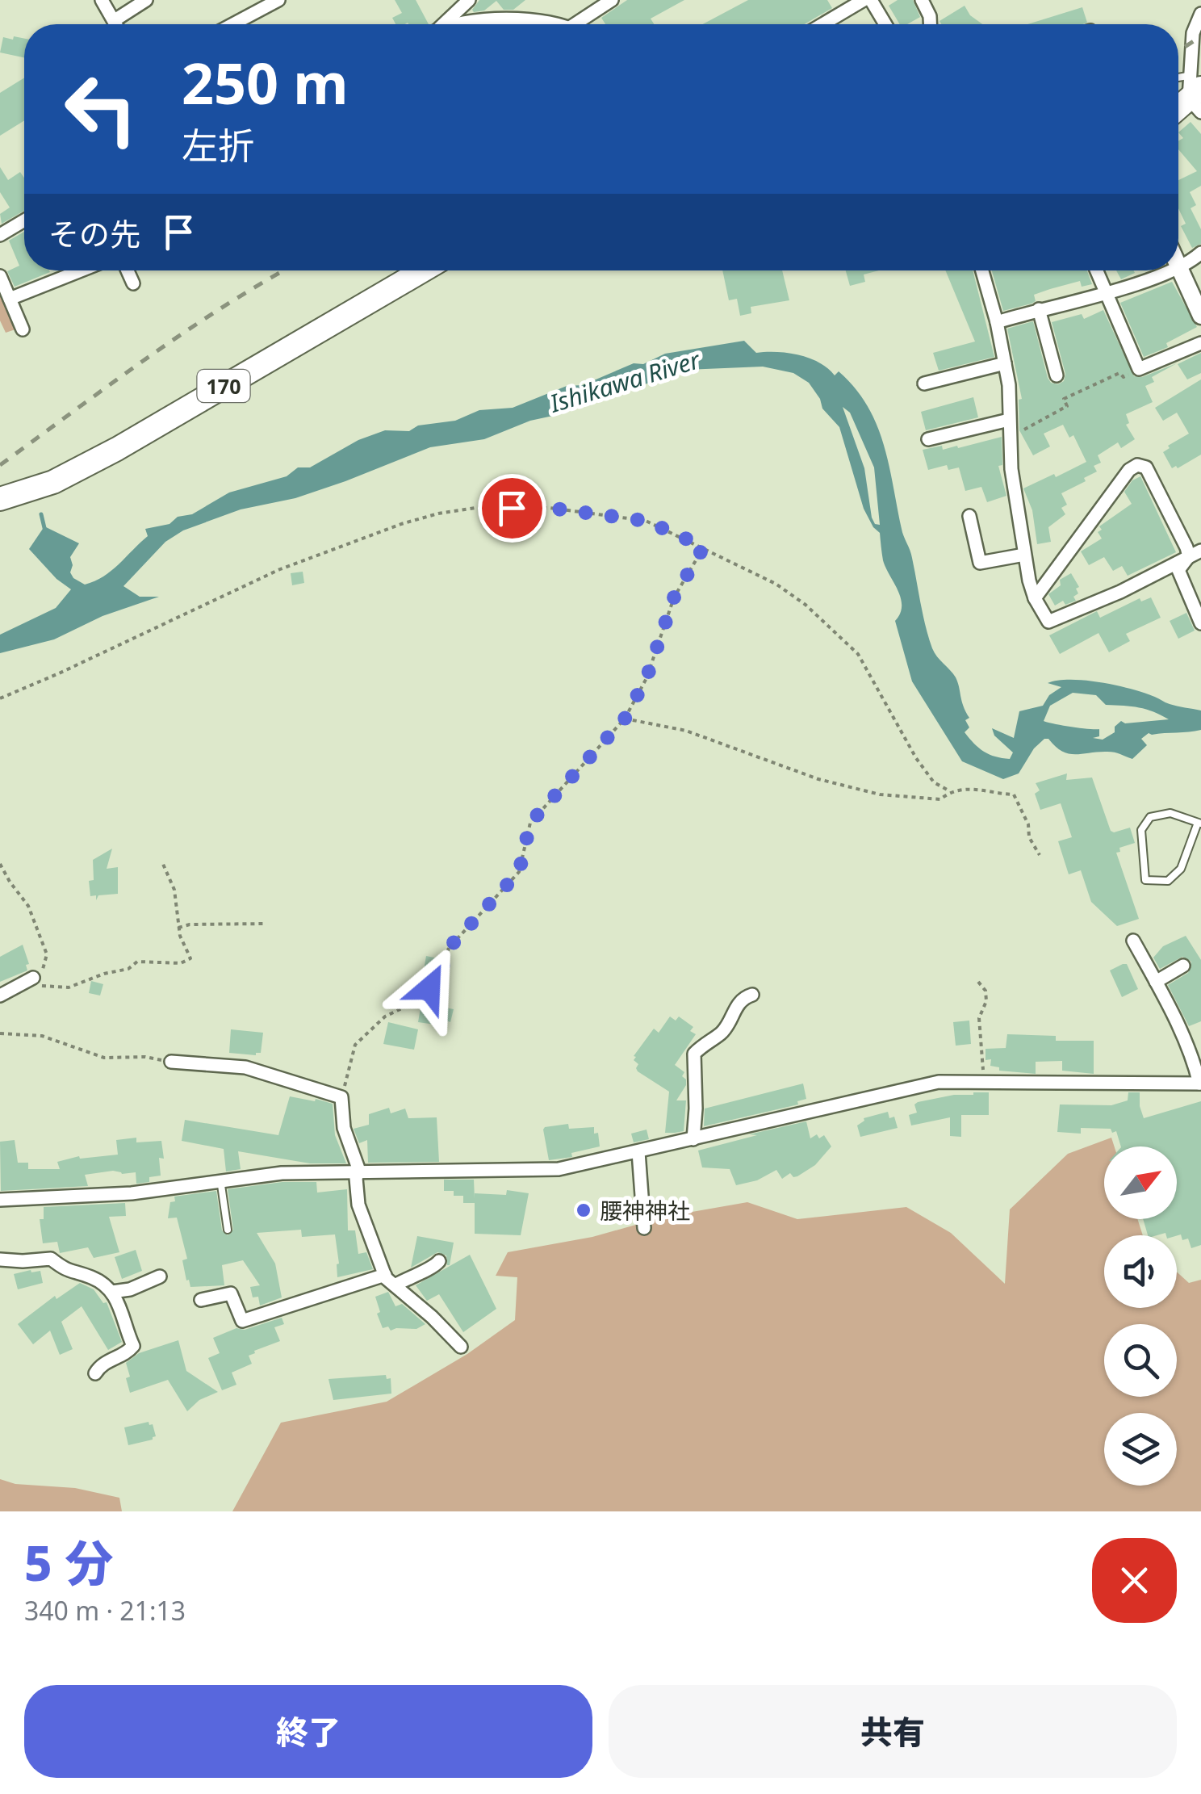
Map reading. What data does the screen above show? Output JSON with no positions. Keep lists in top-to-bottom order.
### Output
{
  "streets": {
    "highway": ["170"]
  },
  "water": ["Ishikawa River"],
  "places": ["腰神神社"],
  "north": "top right",
  "page": {
    "turn": ["250 m", "左折"],
    "then": "その先",
    "heading": ["5 分", "340 m · 21:13"],
    "buttons": ["終了", "共有"]
  }
}
